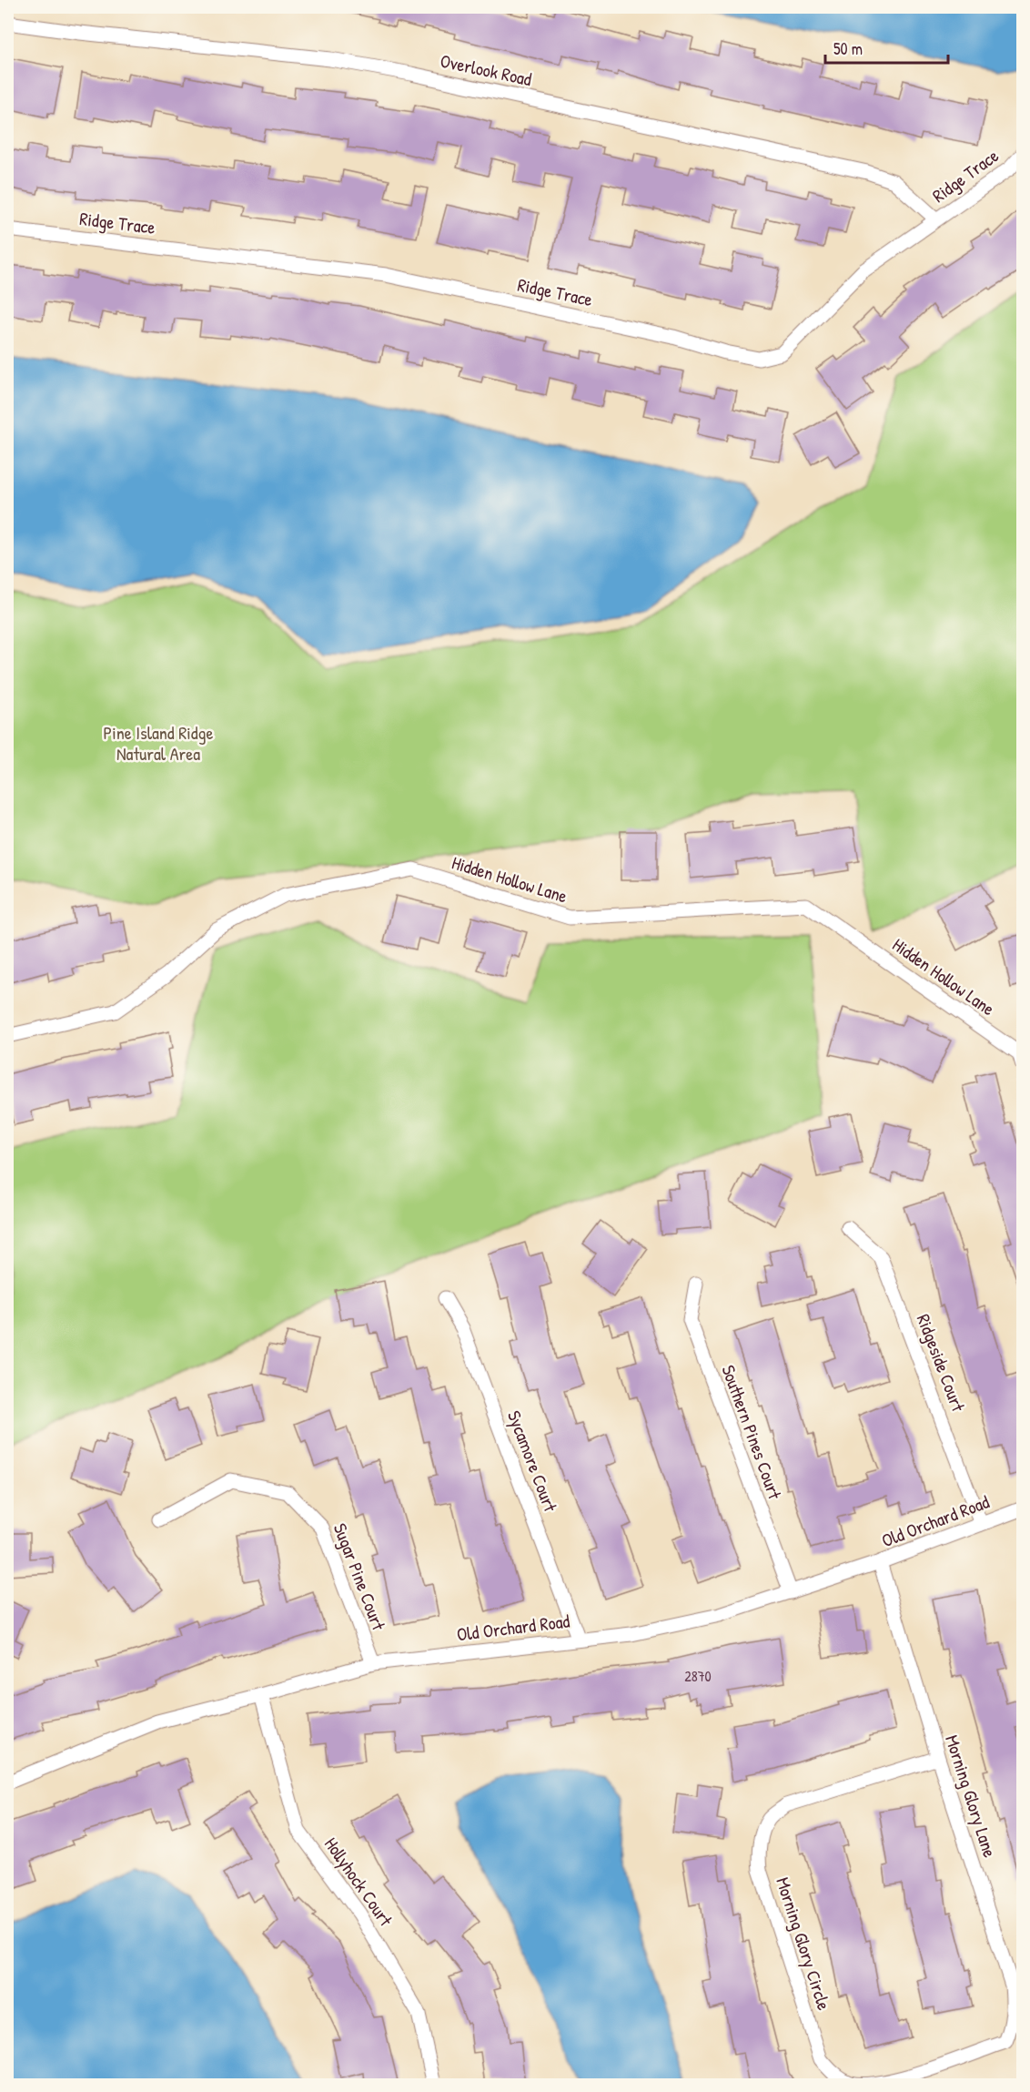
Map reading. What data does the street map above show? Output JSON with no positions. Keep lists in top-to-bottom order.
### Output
{
  "streets": {
    "street": [
      "Overlook Road",
      "Ridge Trace",
      "Hidden Hollow Lane",
      "Ridgeside Court",
      "Southern Pines Court",
      "Sycamore Court",
      "Old Orchard Road",
      "Sugar Pine Court",
      "Morning Glory Lane",
      "Hollyhock Court",
      "Morning Glory Circle"
    ]
  },
  "crossings": [
    ["Overlook Road", "Ridge Trace"],
    ["Ridgeside Court", "Old Orchard Road"],
    ["Southern Pines Court", "Old Orchard Road"],
    ["Sycamore Court", "Old Orchard Road"],
    ["Old Orchard Road", "Sugar Pine Court"],
    ["Old Orchard Road", "Morning Glory Lane"],
    ["Old Orchard Road", "Hollyhock Court"],
    ["Morning Glory Lane", "Morning Glory Circle"]
  ],
  "parks": ["Pine Island Ridge Natural Area"],
  "house_numbers": ["2870"],
  "scale_bar": "50 m"
}
